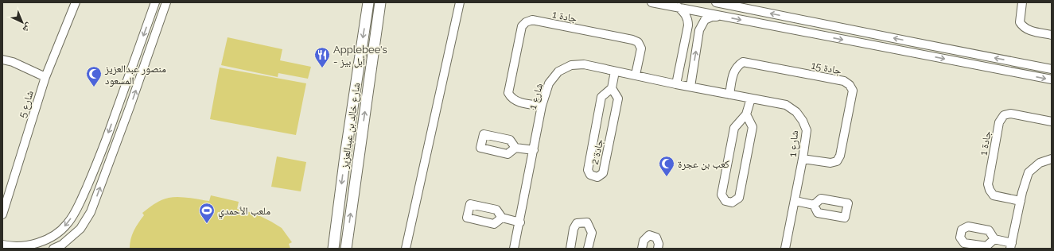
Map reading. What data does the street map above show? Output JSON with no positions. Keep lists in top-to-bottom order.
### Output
{
  "streets": {
    "main road": ["شارع خالد بن عبدالعزيز"],
    "street": [
      "جادة 1",
      "جادة 15",
      "شارع 1",
      "شارع 5",
      "جادة 2"
    ]
  },
  "crossings": [
    ["جادة 1", "شارع 1"],
    ["جادة 15", "شارع 1"],
    ["شارع 1", "جادة 2"]
  ],
  "places": {
    "restaurant": ["Applebee's - أبل بيز"],
    "mosque": ["منصور عبدالعزيز المسعود", "كعب بن عجرة"],
    "sports": ["ملعب الأحمدي"]
  },
  "north": "bottom right"
}
